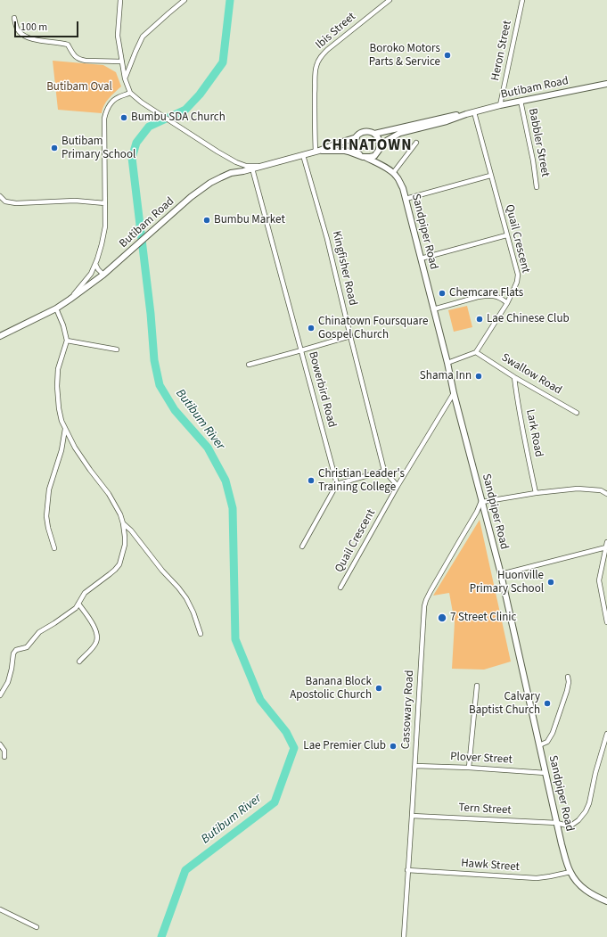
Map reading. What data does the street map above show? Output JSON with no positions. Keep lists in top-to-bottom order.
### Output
{
  "streets": {
    "main road": ["Butibam Road", "Sandpiper Road"],
    "street": [
      "Ibis Street",
      "Heron Street",
      "Babbler Street",
      "Quail Crescent",
      "Kingfisher Road",
      "Swallow Road",
      "Bowerbird Road",
      "Lark Road",
      "Cassowary Road",
      "Plover Street",
      "Tern Street",
      "Hawk Street"
    ]
  },
  "crossings": [
    ["Ibis Street", "Butibam Road"],
    ["Heron Street", "Butibam Road"],
    ["Butibam Road", "Babbler Street"],
    ["Butibam Road", "Sandpiper Road"],
    ["Butibam Road", "Quail Crescent"],
    ["Butibam Road", "Kingfisher Road"],
    ["Butibam Road", "Bowerbird Road"],
    ["Sandpiper Road", "Quail Crescent"],
    ["Sandpiper Road", "Cassowary Road"],
    ["Sandpiper Road", "Plover Street"],
    ["Sandpiper Road", "Tern Street"],
    ["Sandpiper Road", "Hawk Street"],
    ["Quail Crescent", "Kingfisher Road"],
    ["Quail Crescent", "Swallow Road"],
    ["Swallow Road", "Lark Road"],
    ["Cassowary Road", "Plover Street"],
    ["Cassowary Road", "Tern Street"],
    ["Cassowary Road", "Hawk Street"]
  ],
  "districts": ["CHINATOWN"],
  "water": ["Butibum River"],
  "parks": ["Butibam Oval"],
  "places": [
    "Boroko Motors Parts & Service",
    "Bumbu SDA Church",
    "Butibam Primary School",
    "Bumbu Market",
    "Chemcare Flats",
    "Lae Chinese Club",
    "Chinatown Foursquare Gospel Church",
    "Shama Inn",
    "Christian Leader's Training College",
    "Huonville Primary School",
    "7 Street Clinic",
    "Banana Block Apostolic Church",
    "Calvary Baptist Church",
    "Lae Premier Club"
  ],
  "scale_bar": "100 m"
}
